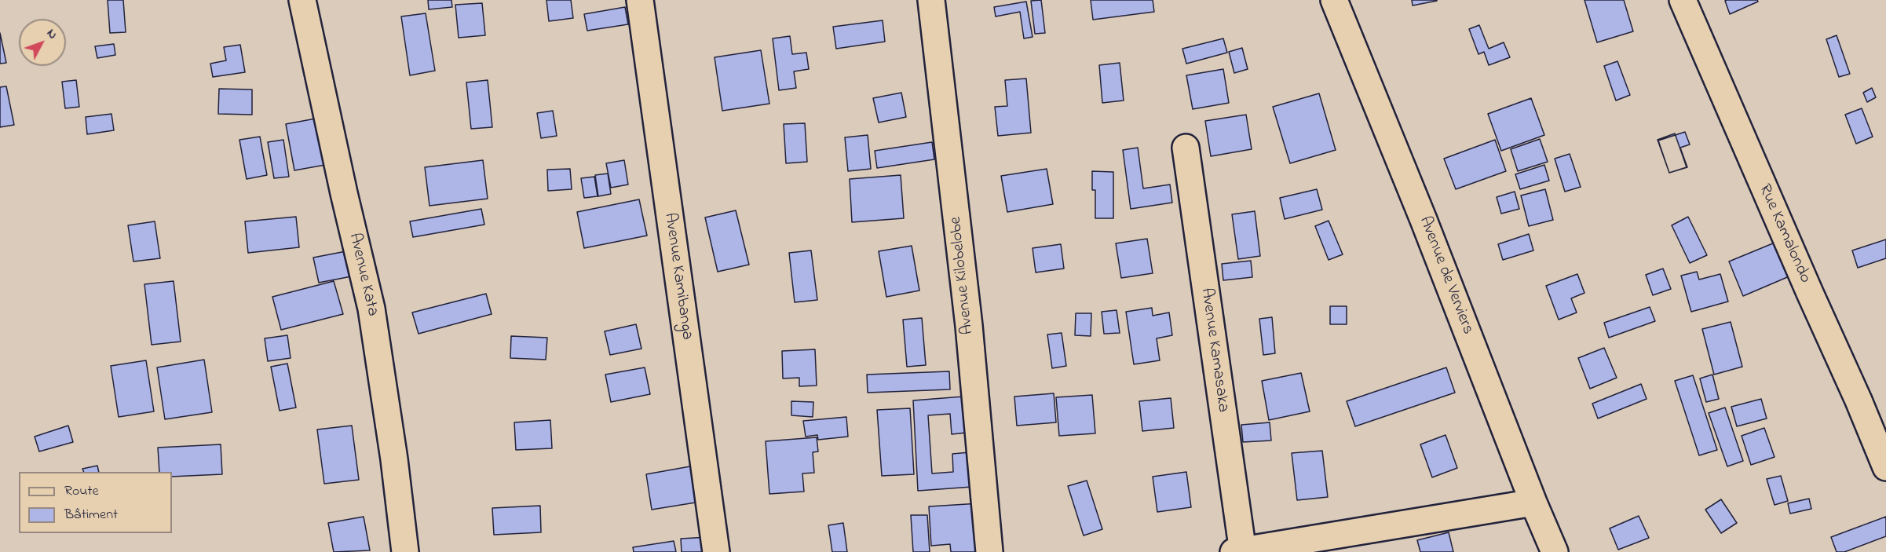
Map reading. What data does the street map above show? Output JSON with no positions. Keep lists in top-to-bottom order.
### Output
{
  "streets": {
    "street": [
      "Rue Kamalondo",
      "Avenue Kata",
      "Avenue Kilobelobe",
      "Avenue de Verviers",
      "Avenue Kamibanga",
      "Avenue Kamasaka"
    ]
  },
  "legend": ["Route", "Bâtiment"],
  "north": "top right"
}
